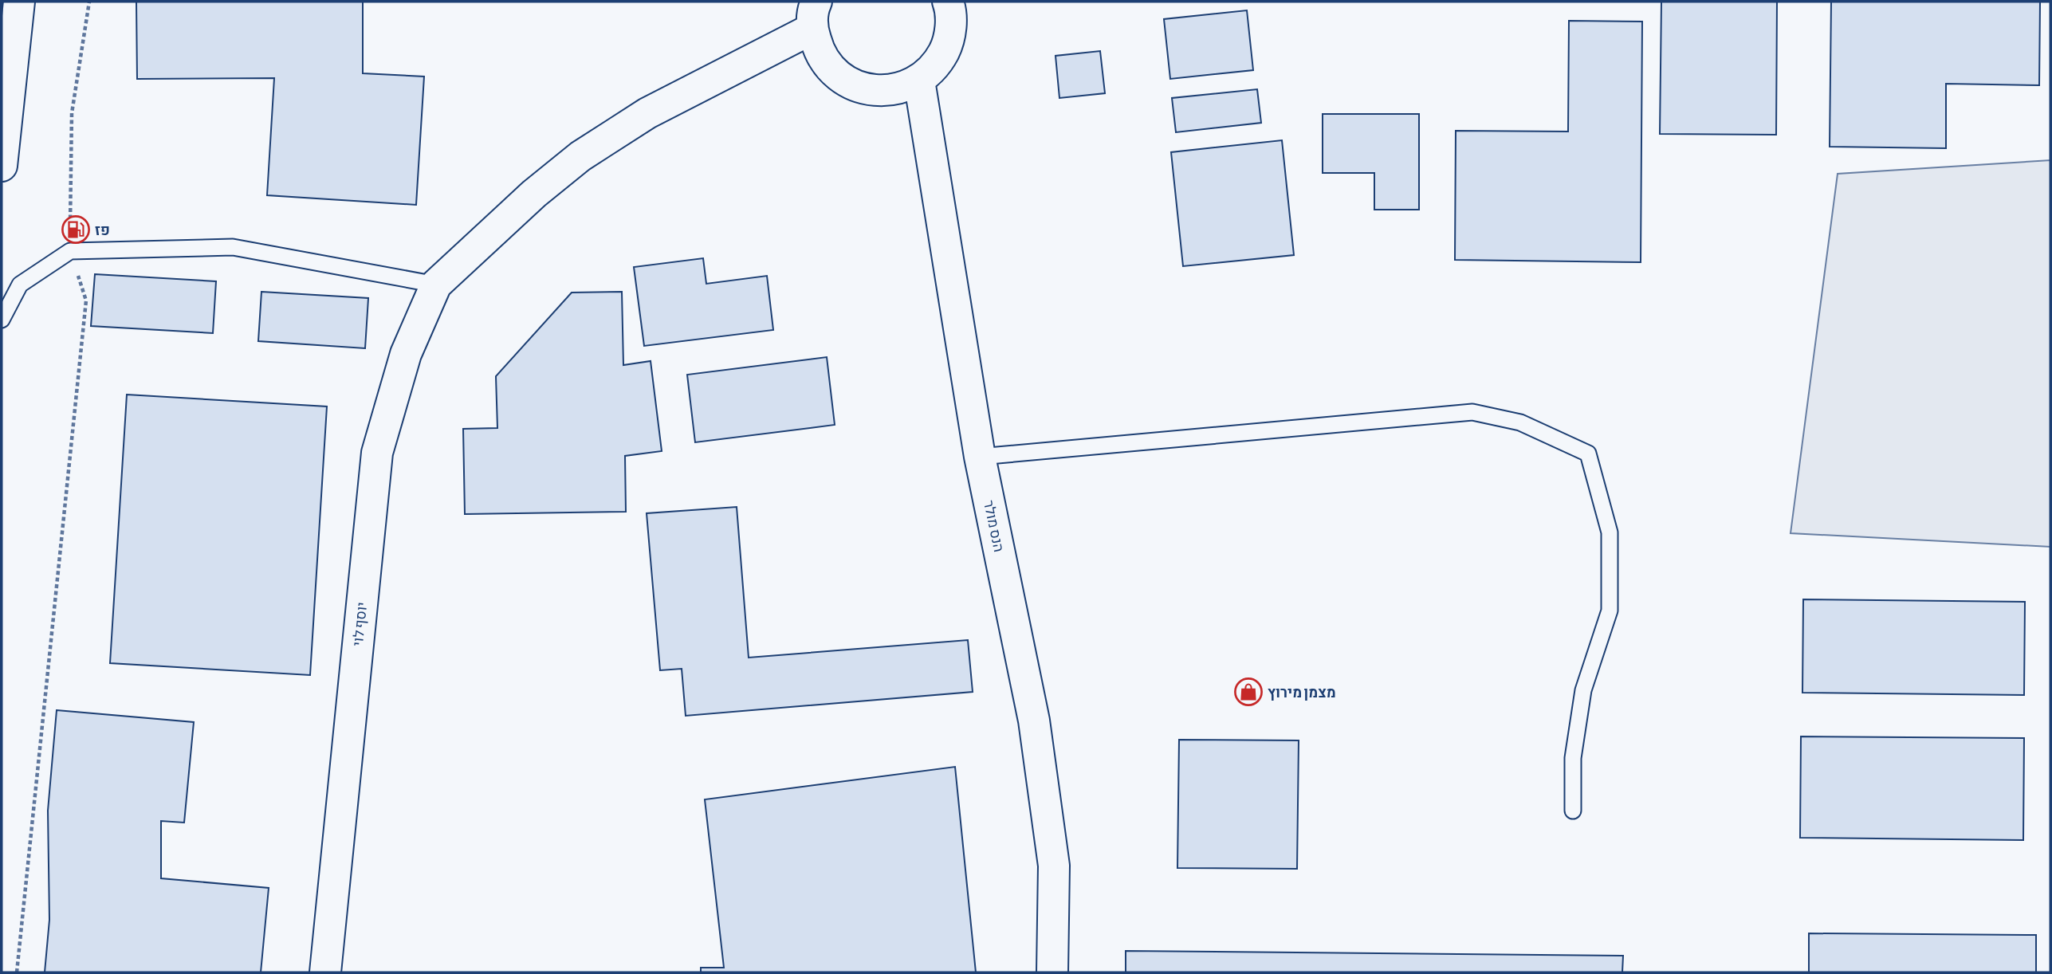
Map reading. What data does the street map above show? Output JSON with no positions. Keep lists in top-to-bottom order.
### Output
{
  "streets": {
    "main road": ["הנס מולר", "יוסף לוי"]
  },
  "places": {
    "fuel station": ["פז"],
    "shop": ["מצמן מירוץ"]
  }
}
